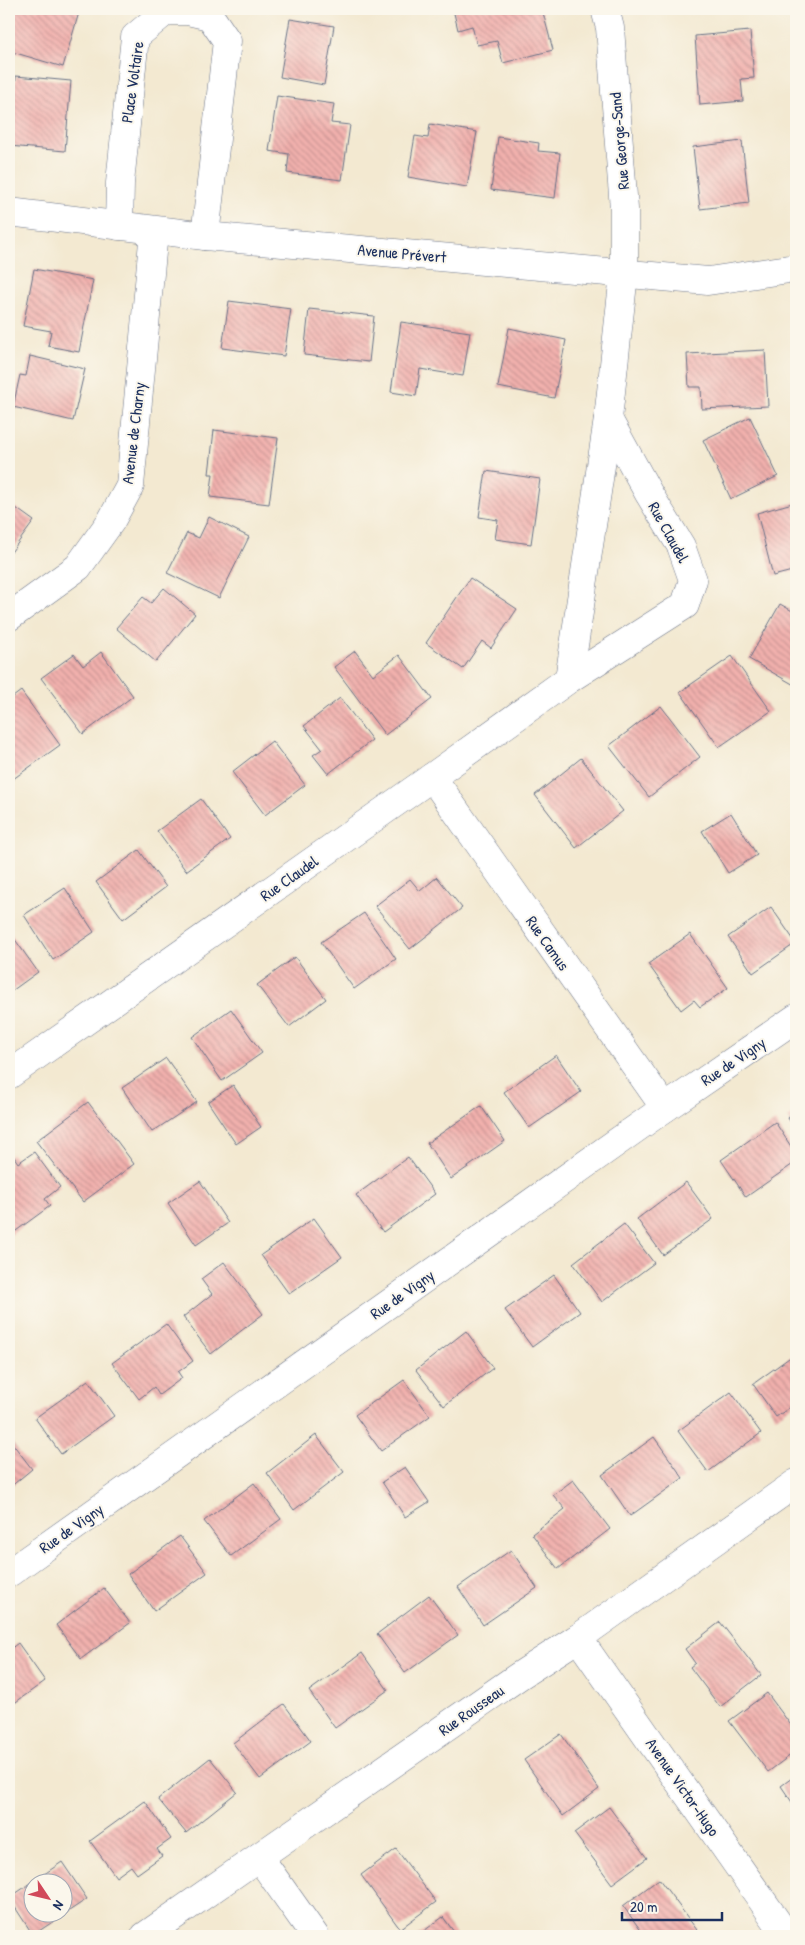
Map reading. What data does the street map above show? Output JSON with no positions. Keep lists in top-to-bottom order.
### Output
{
  "streets": {
    "street": [
      "Place Voltaire",
      "Rue George-Sand",
      "Avenue Prévert",
      "Avenue de Charny",
      "Rue Claudel",
      "Rue Camus",
      "Rue de Vigny",
      "Rue Rousseau",
      "Avenue Victor-Hugo"
    ]
  },
  "crossings": [
    ["Place Voltaire", "Avenue Prévert"],
    ["Rue George-Sand", "Avenue Prévert"],
    ["Avenue Prévert", "Avenue de Charny"],
    ["Rue Claudel", "Rue Camus"],
    ["Rue Camus", "Rue de Vigny"],
    ["Rue Rousseau", "Avenue Victor-Hugo"]
  ],
  "scale_bar": "20 m",
  "north": "bottom right"
}
